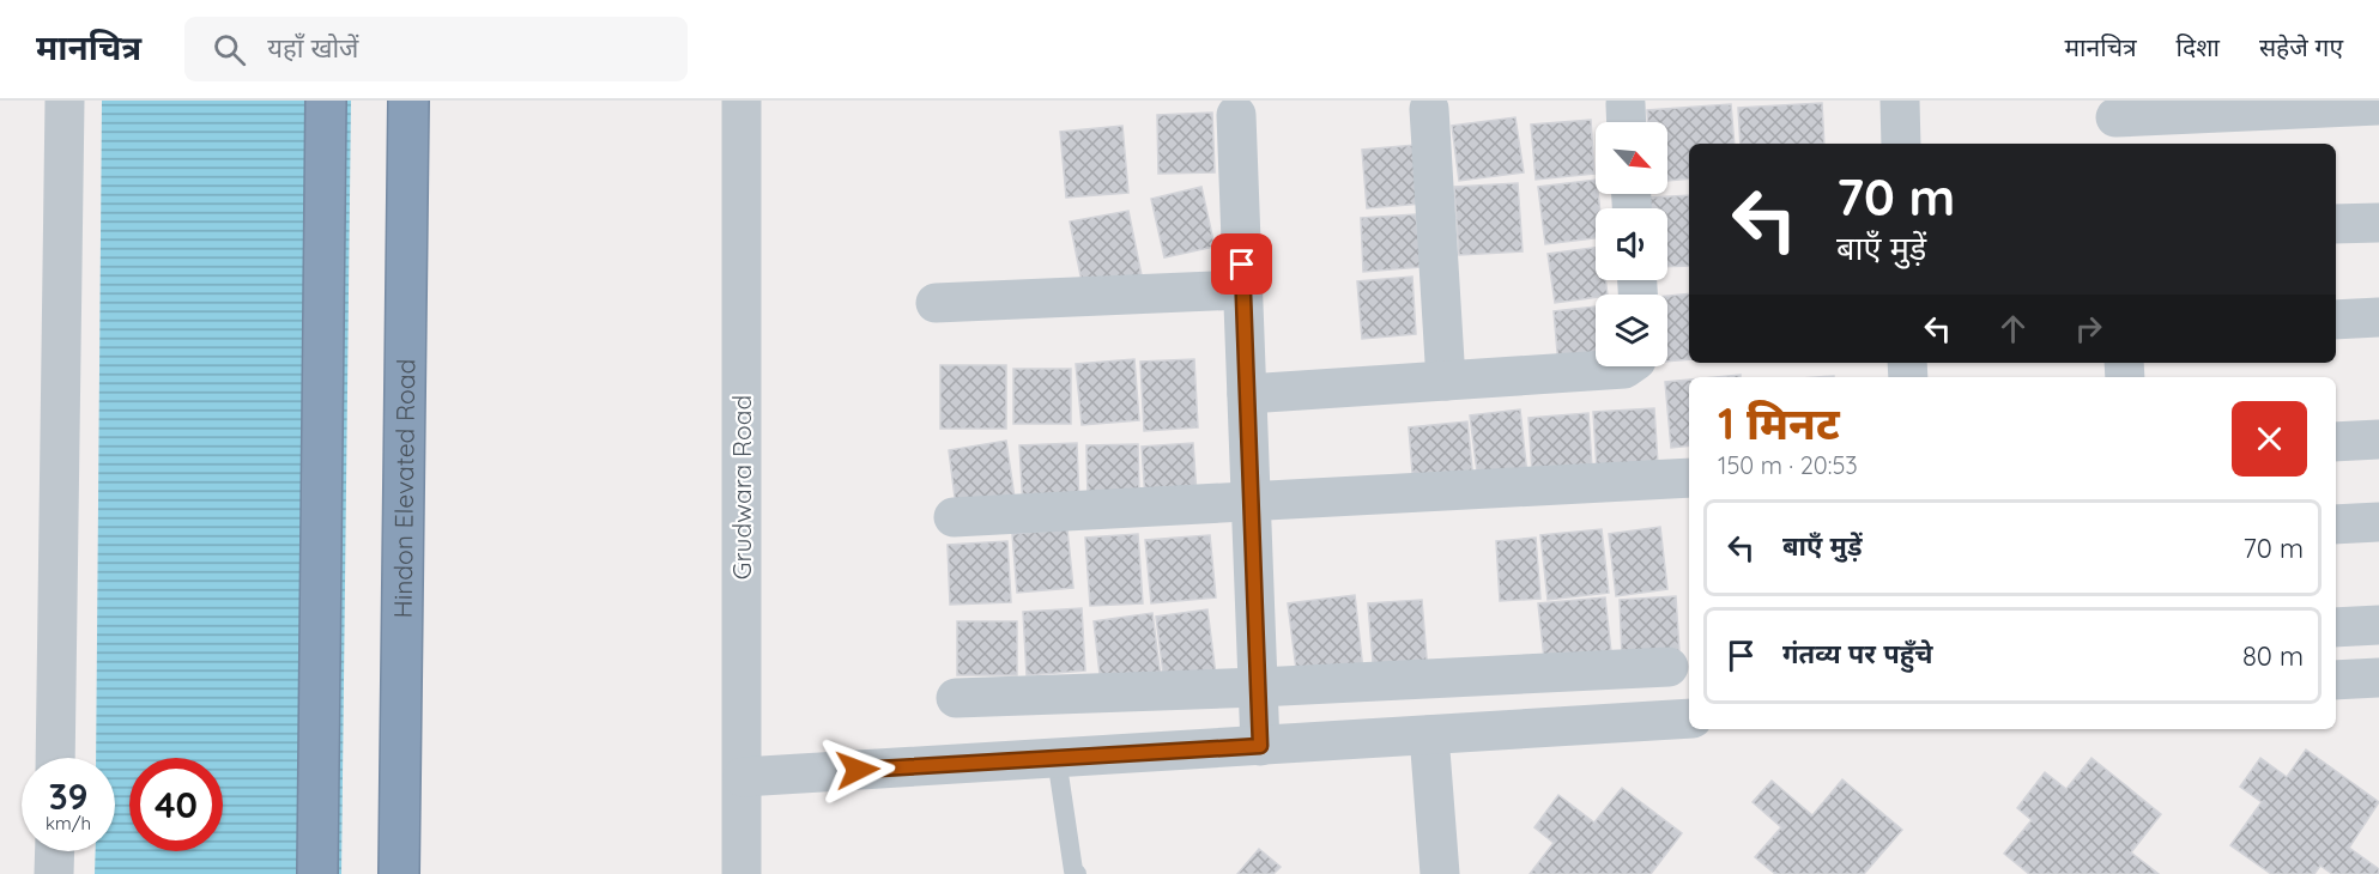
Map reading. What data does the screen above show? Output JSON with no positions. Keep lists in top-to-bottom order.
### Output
{
  "streets": {
    "highway": ["Hindon Elevated Road"],
    "street": ["Grudwara Road"]
  },
  "north": "bottom right",
  "page": {
    "header": "मानचित्र",
    "search": "यहाँ खोजें",
    "nav": ["मानचित्र", "दिशा", "सहेजे गए"],
    "turn": ["70 m", "बाएँ मुड़ें"],
    "heading": ["1 मिनट", "150 m · 20:53"],
    "list": [
      {
        "name": "बाएँ मुड़ें",
        "value": "70 m"
      },
      {
        "name": "गंतव्य पर पहुँचे",
        "value": "80 m"
      }
    ],
    "speed": "39 km/h",
    "limit": "40"
  }
}
